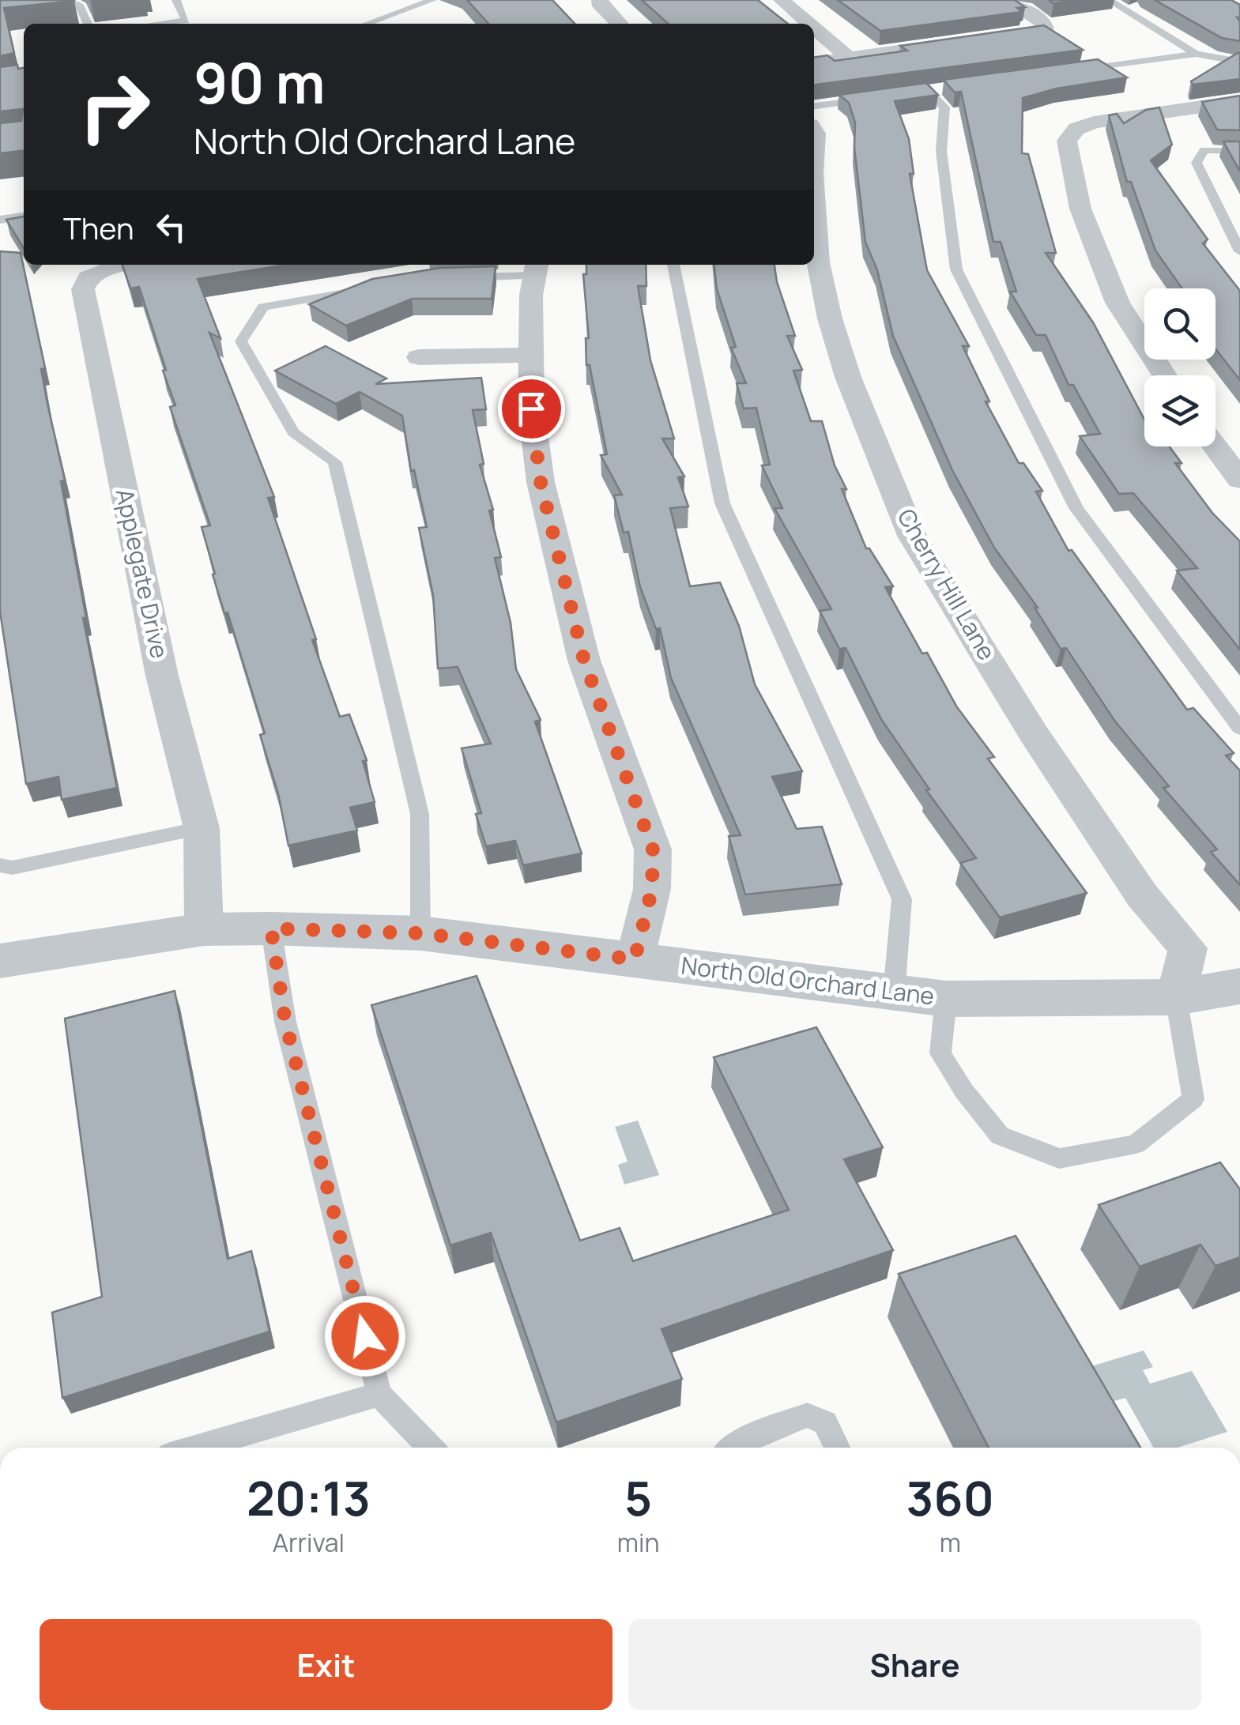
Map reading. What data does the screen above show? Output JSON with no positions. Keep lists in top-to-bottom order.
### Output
{
  "streets": {
    "street": ["Applegate Drive", "Cherry Hill Lane", "North Old Orchard Lane"]
  },
  "crossings": [
    ["Applegate Drive", "North Old Orchard Lane"],
    ["Cherry Hill Lane", "North Old Orchard Lane"]
  ],
  "page": {
    "turn": ["90 m", "North Old Orchard Lane"],
    "then": "Then",
    "eta": [
      "20:13",
      "Arrival",
      "5",
      "min",
      "360",
      "m"
    ],
    "buttons": ["Exit", "Share"]
  }
}
